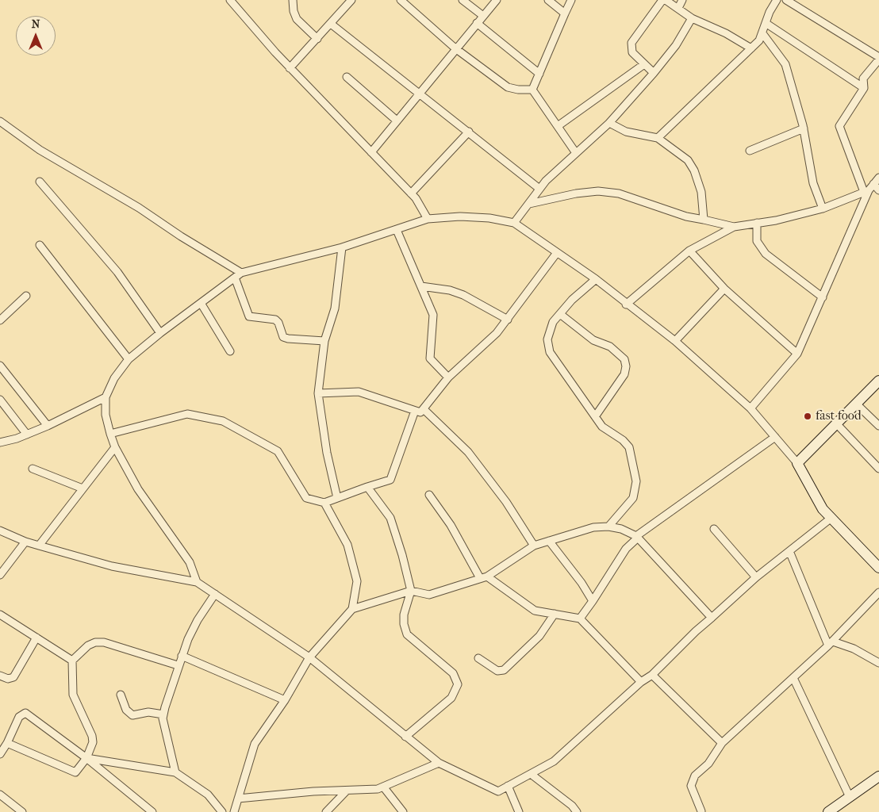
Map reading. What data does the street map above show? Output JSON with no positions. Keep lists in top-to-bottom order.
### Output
{
  "places": ["fast food"],
  "north": "top"
}
